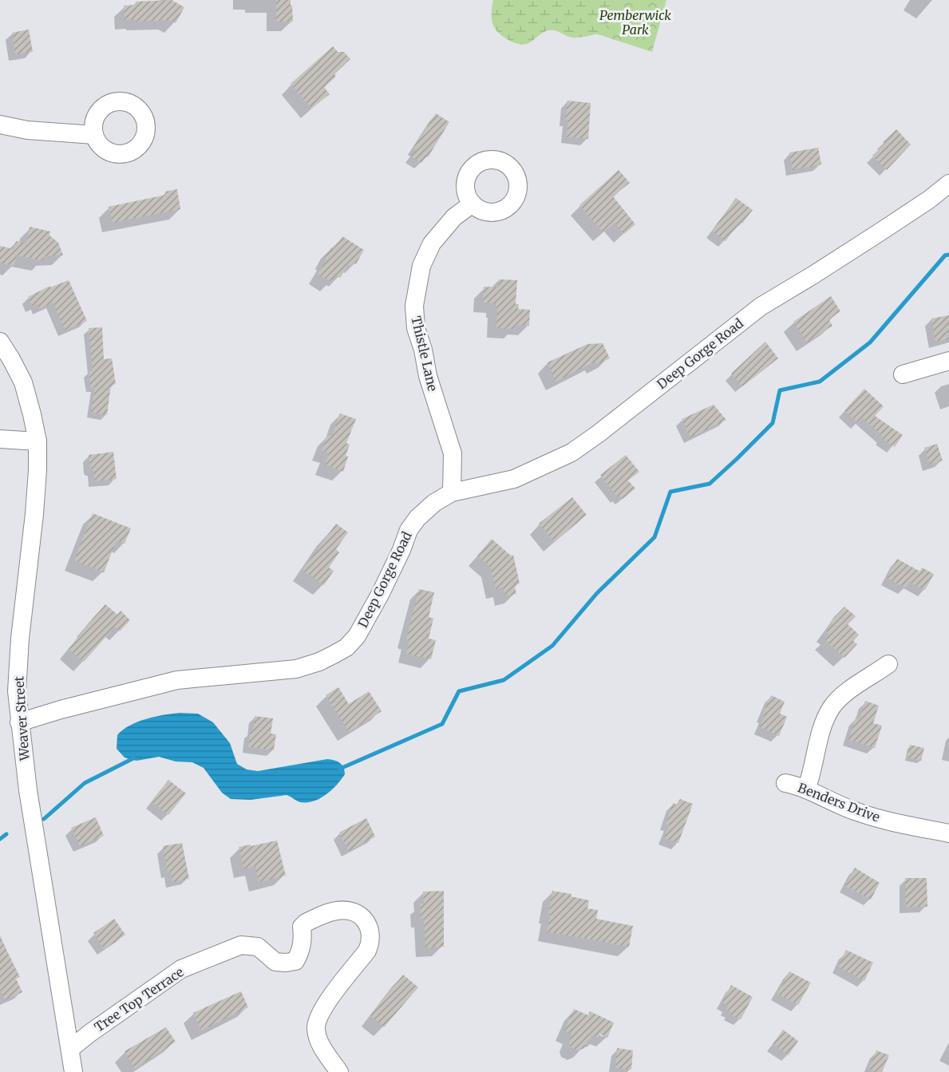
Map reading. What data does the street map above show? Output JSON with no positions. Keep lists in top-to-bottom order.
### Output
{
  "streets": {
    "street": [
      "Thistle Lane",
      "Deep Gorge Road",
      "Weaver Street",
      "Benders Drive",
      "Tree Top Terrace"
    ]
  },
  "crossings": [
    ["Thistle Lane", "Deep Gorge Road"],
    ["Deep Gorge Road", "Weaver Street"],
    ["Weaver Street", "Tree Top Terrace"]
  ],
  "parks": ["Pemberwick Park"]
}
